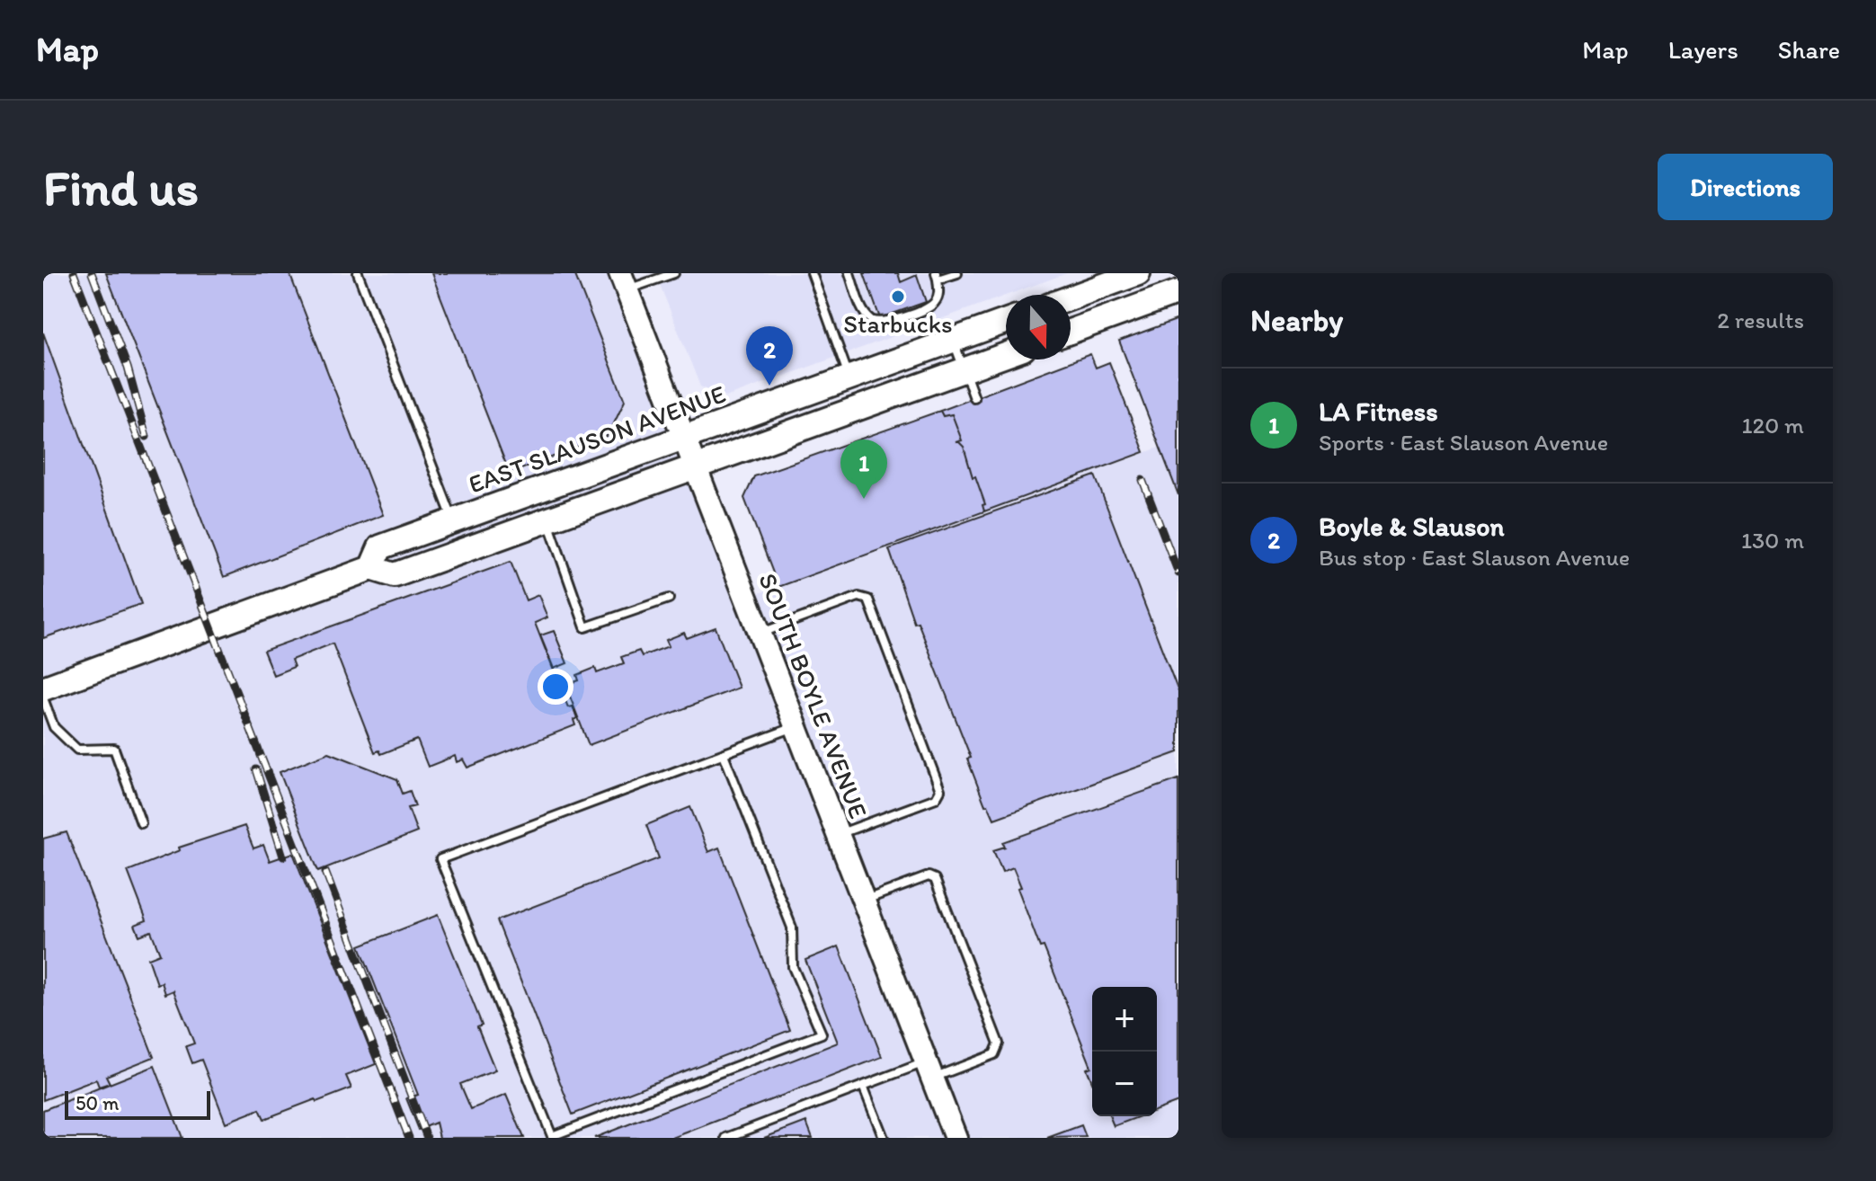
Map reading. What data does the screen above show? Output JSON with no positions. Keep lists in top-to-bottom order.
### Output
{
  "streets": {
    "main road": ["EAST SLAUSON AVENUE", "SOUTH BOYLE AVENUE"]
  },
  "crossings": [
    ["EAST SLAUSON AVENUE", "SOUTH BOYLE AVENUE"]
  ],
  "places": ["Starbucks"],
  "scale_bar": "50 m",
  "north": "bottom",
  "page": {
    "header": "Map",
    "nav": ["Map", "Layers", "Share"],
    "buttons": "Directions",
    "title": "Find us",
    "heading": ["Nearby", "2 results"],
    "pins": ["2", "1"],
    "list": [
      {
        "mark": "1",
        "name": "LA Fitness",
        "note": "Sports · East Slauson Avenue",
        "value": "120 m"
      },
      {
        "mark": "2",
        "name": "Boyle & Slauson",
        "note": "Bus stop · East Slauson Avenue",
        "value": "130 m"
      }
    ],
    "map_buttons": ["+", "−"],
    "scale": "50 m"
  }
}
